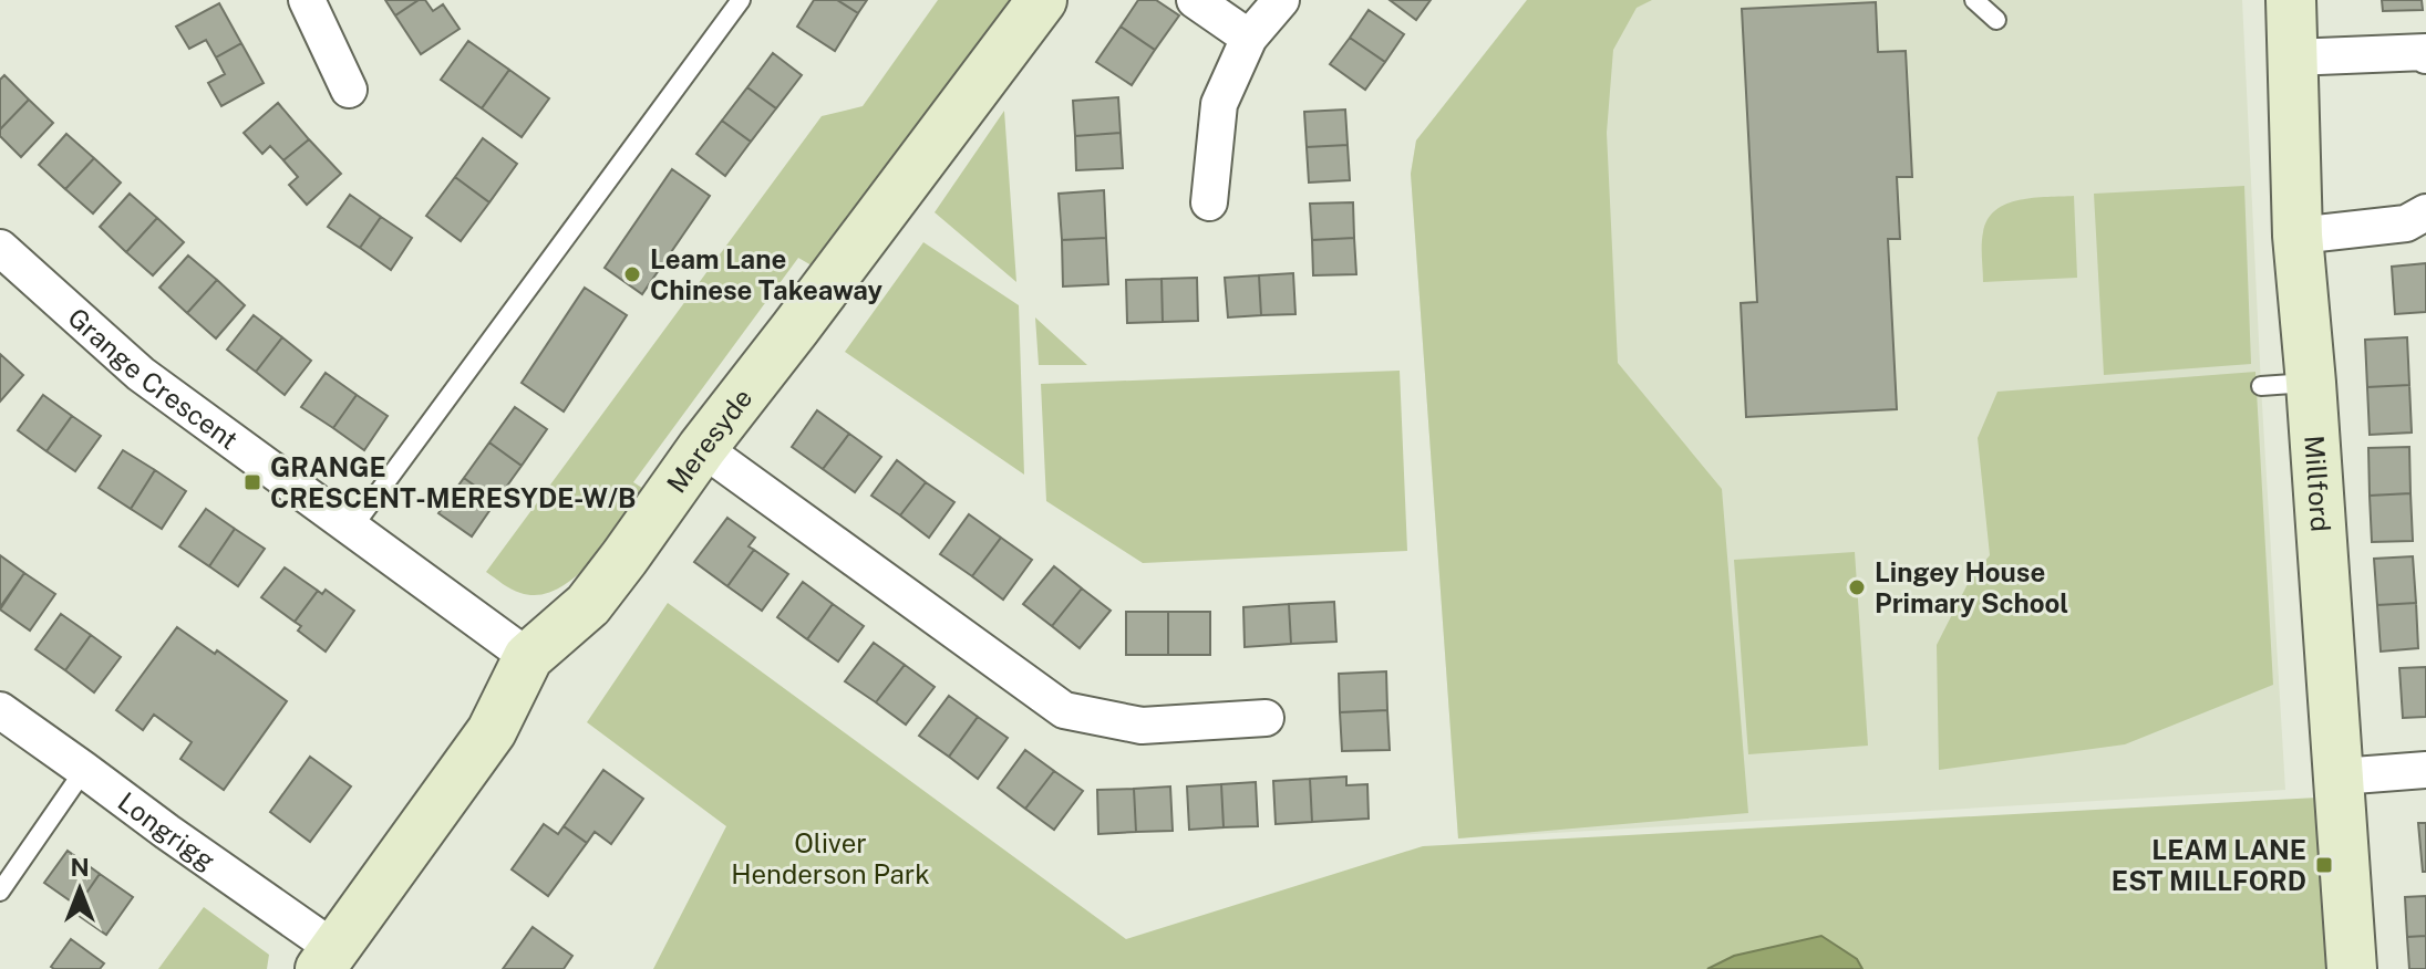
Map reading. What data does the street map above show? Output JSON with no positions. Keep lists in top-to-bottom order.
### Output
{
  "streets": {
    "street": [
      "Grange Crescent",
      "Meresyde",
      "Millford",
      "Longrigg"
    ]
  },
  "crossings": [
    ["Grange Crescent", "Meresyde"],
    ["Meresyde", "Longrigg"]
  ],
  "parks": ["Oliver Henderson Park"],
  "places": {
    "other": ["Leam Lane Chinese Takeaway", "Lingey House Primary School"],
    "transit": ["GRANGE CRESCENT-MERESYDE-W/B", "LEAM LANE EST MILLFORD"]
  },
  "north": "top"
}
